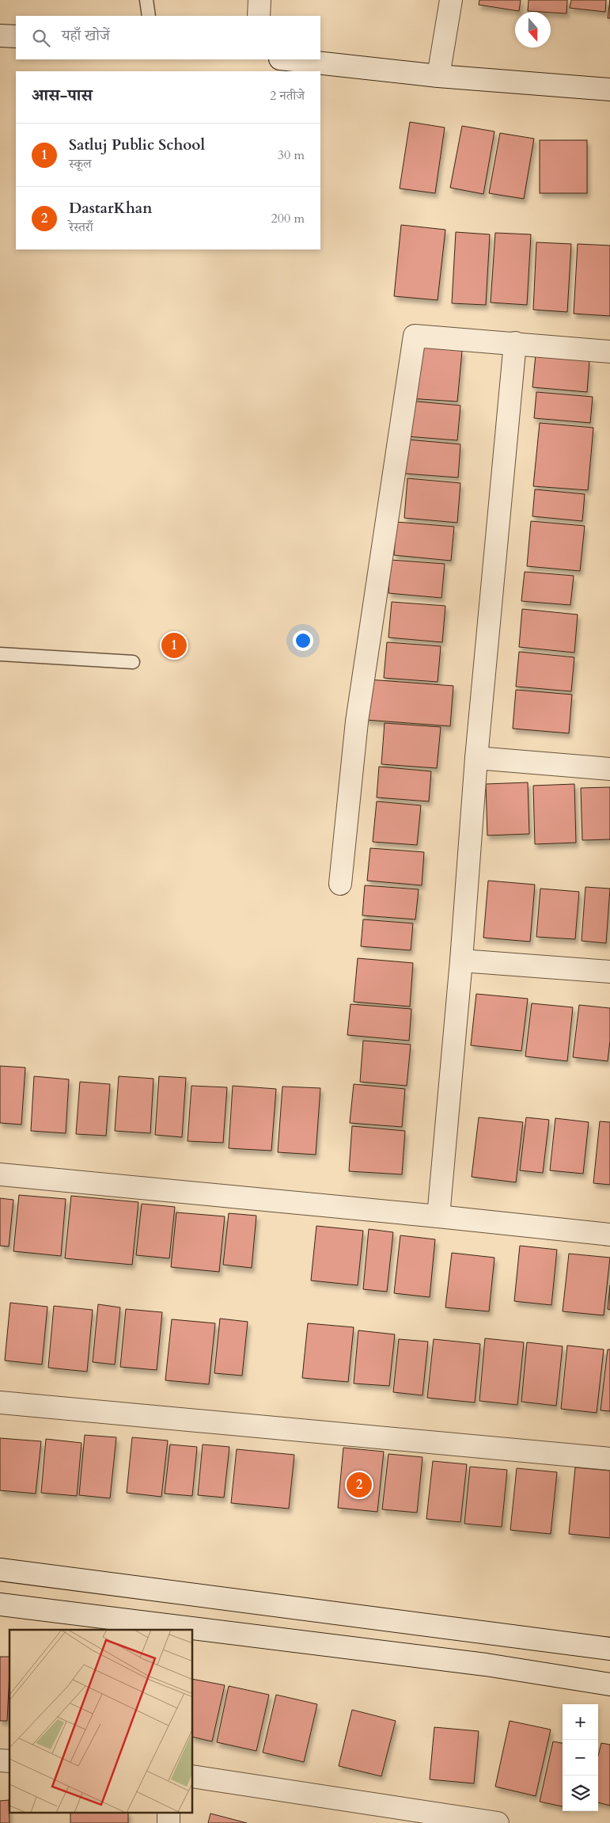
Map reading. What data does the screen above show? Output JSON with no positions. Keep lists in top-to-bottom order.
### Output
{
  "north": "bottom",
  "page": {
    "search": "यहाँ खोजें",
    "heading": ["आस-पास", "2 नतीजे"],
    "list": [
      {
        "mark": "1",
        "name": "Satluj Public School",
        "note": "स्कूल",
        "value": "30 m"
      },
      {
        "mark": "2",
        "name": "DastarKhan",
        "note": "रेस्तराँ",
        "value": "200 m"
      }
    ],
    "pins": ["1", "2"],
    "map_buttons": ["+", "−"]
  }
}
